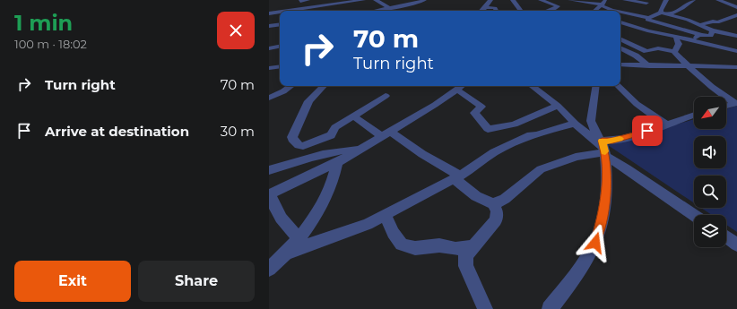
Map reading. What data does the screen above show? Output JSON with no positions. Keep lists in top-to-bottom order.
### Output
{
  "north": "bottom left",
  "page": {
    "heading": ["1 min", "100 m · 18:02"],
    "turn": ["70 m", "Turn right"],
    "list": [
      {
        "name": "Turn right",
        "value": "70 m"
      },
      {
        "name": "Arrive at destination",
        "value": "30 m"
      }
    ],
    "buttons": ["Exit", "Share"]
  }
}
